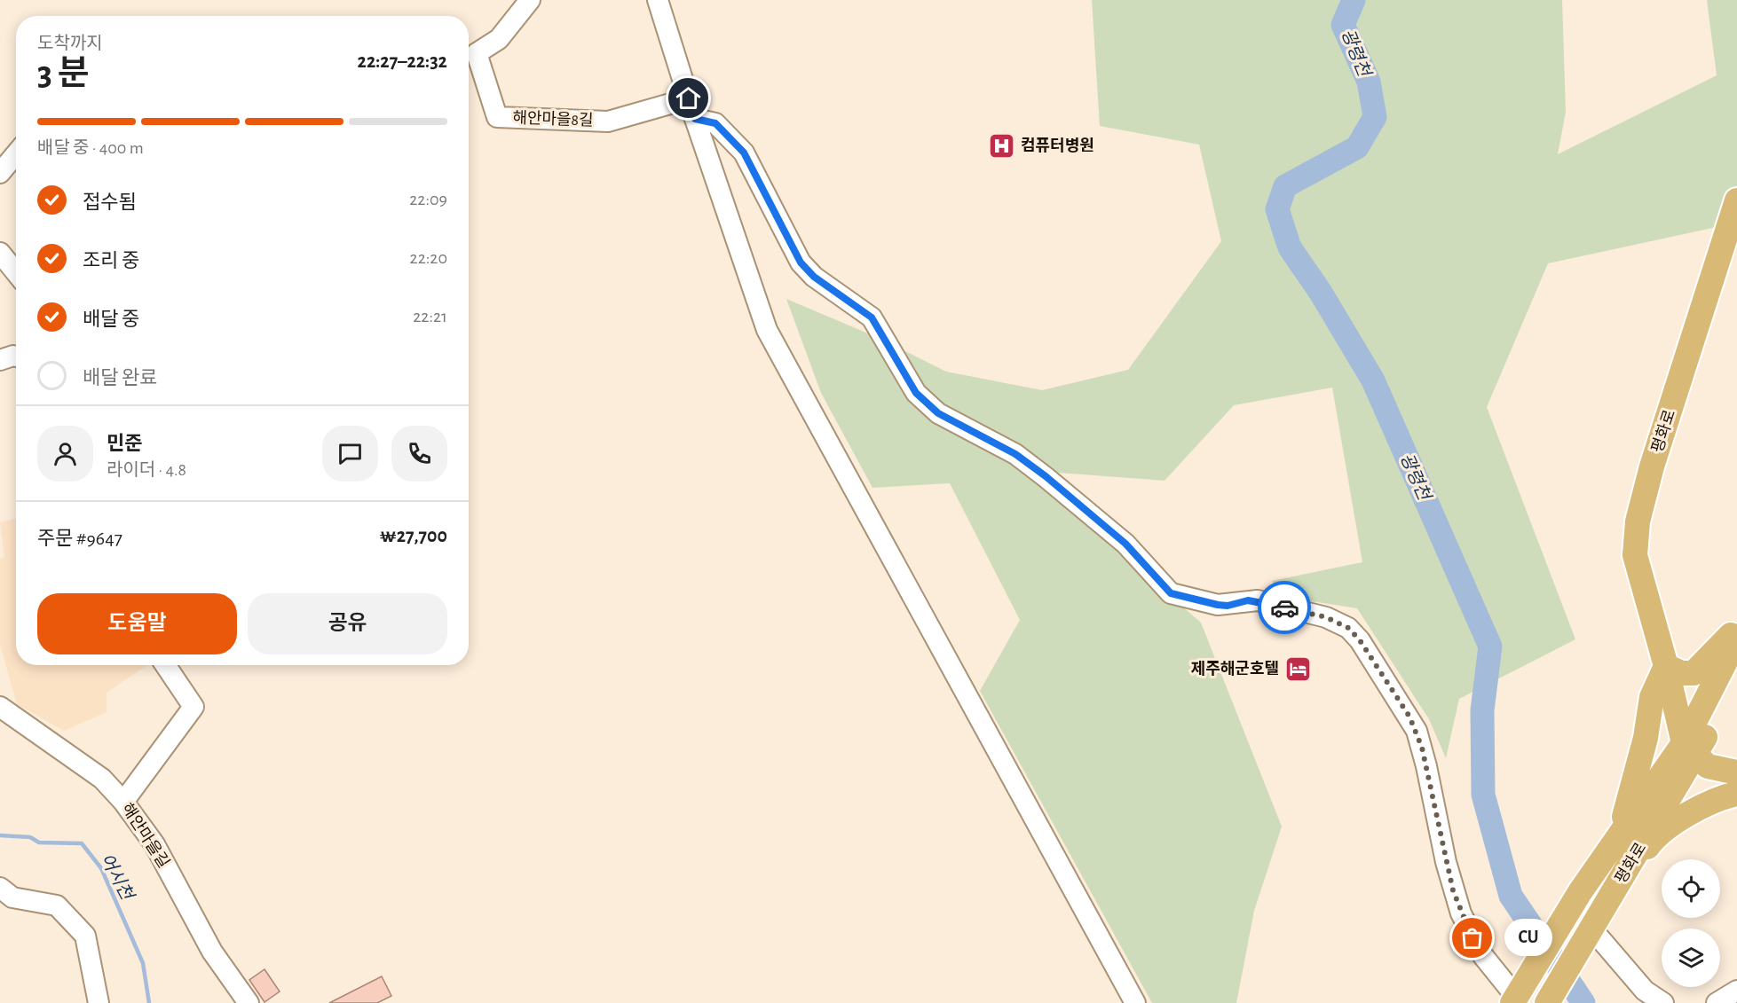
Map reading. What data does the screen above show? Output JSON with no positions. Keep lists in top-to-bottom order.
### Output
{
  "streets": {
    "main road": ["평화로"],
    "street": ["해안마을8길", "해안마을길"]
  },
  "water": ["광령천", "어시천"],
  "places": {
    "hospital": ["컴퓨터병원"],
    "hotel": ["제주해군호텔"],
    "other": ["CU"]
  },
  "page": {
    "heading": ["3 분", "도착까지", "22:27–22:32"],
    "panel": [
      "민준",
      "라이더 · 4.8",
      "주문 #9647",
      "₩27,700"
    ],
    "bar": "배달 중 · 400 m",
    "list": [
      ["접수됨", "22:09"],
      ["조리 중", "22:20"],
      ["배달 중", "22:21"],
      "배달 완료"
    ],
    "buttons": ["도움말", "공유"],
    "bubble": "CU"
  }
}
